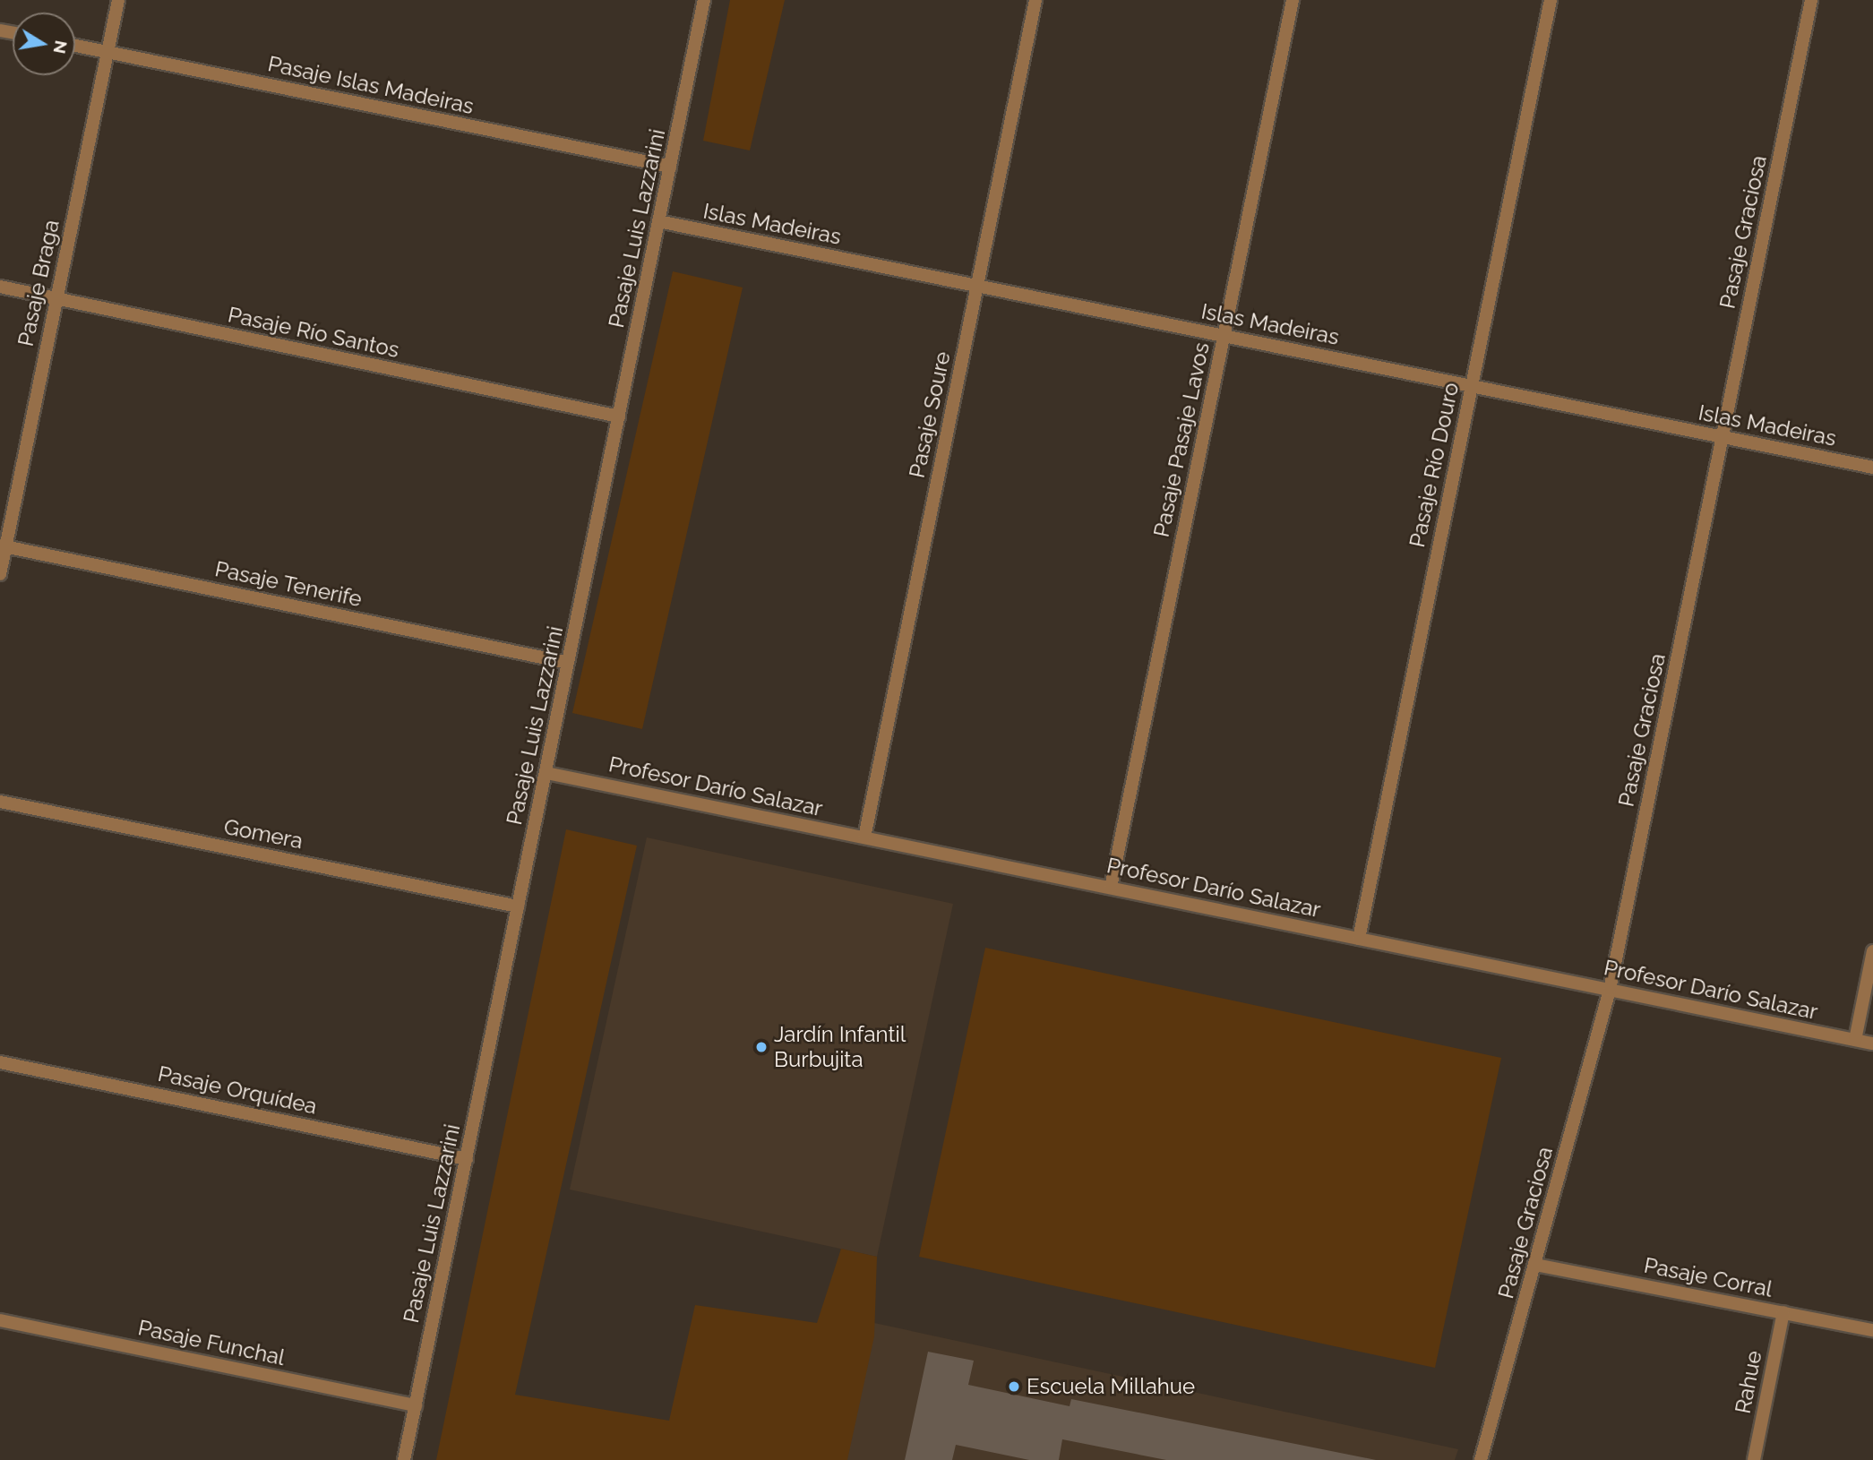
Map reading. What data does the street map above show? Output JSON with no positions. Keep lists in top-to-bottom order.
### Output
{
  "streets": {
    "street": [
      "Pasaje Islas Madeiras",
      "Islas Madeiras",
      "Pasaje Luis Lazzarini",
      "Pasaje Graciosa",
      "Pasaje Braga",
      "Pasaje Río Santos",
      "Pasaje Soure",
      "Pasaje Pasaje Lavos",
      "Pasaje Río Douro",
      "Pasaje Tenerife",
      "Profesor Darío Salazar",
      "Gomera",
      "Pasaje Orquídea",
      "Pasaje Corral",
      "Pasaje Funchal",
      "Rahue"
    ]
  },
  "crossings": [
    ["Pasaje Islas Madeiras", "Pasaje Luis Lazzarini"],
    ["Pasaje Islas Madeiras", "Pasaje Braga"],
    ["Islas Madeiras", "Pasaje Luis Lazzarini"],
    ["Islas Madeiras", "Pasaje Graciosa"],
    ["Islas Madeiras", "Pasaje Soure"],
    ["Islas Madeiras", "Pasaje Pasaje Lavos"],
    ["Islas Madeiras", "Pasaje Río Douro"],
    ["Pasaje Luis Lazzarini", "Pasaje Río Santos"],
    ["Pasaje Luis Lazzarini", "Pasaje Tenerife"],
    ["Pasaje Luis Lazzarini", "Profesor Darío Salazar"],
    ["Pasaje Luis Lazzarini", "Gomera"],
    ["Pasaje Luis Lazzarini", "Pasaje Orquídea"],
    ["Pasaje Luis Lazzarini", "Pasaje Funchal"],
    ["Pasaje Graciosa", "Profesor Darío Salazar"],
    ["Pasaje Graciosa", "Pasaje Corral"],
    ["Pasaje Braga", "Pasaje Río Santos"],
    ["Pasaje Braga", "Pasaje Tenerife"],
    ["Pasaje Soure", "Profesor Darío Salazar"],
    ["Pasaje Pasaje Lavos", "Profesor Darío Salazar"],
    ["Pasaje Río Douro", "Profesor Darío Salazar"],
    ["Pasaje Corral", "Rahue"]
  ],
  "places": ["Jardín Infantil Burbujita", "Escuela Millahue"],
  "north": "right"
}
